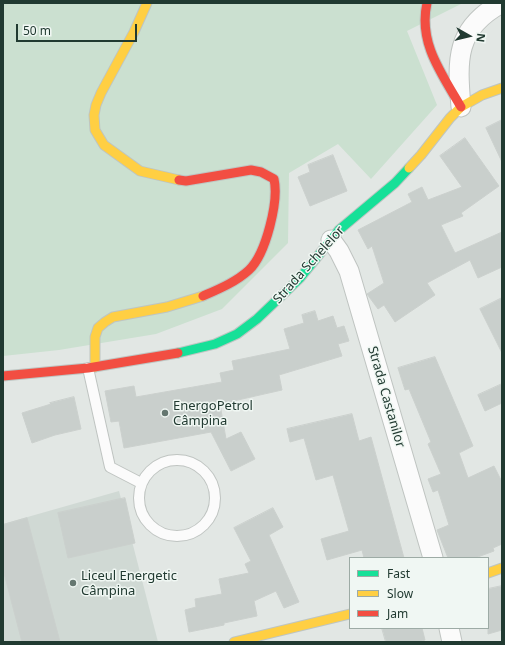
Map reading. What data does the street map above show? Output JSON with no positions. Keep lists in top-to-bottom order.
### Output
{
  "streets": {
    "street": ["Strada Schelelor", "Strada Castanilor"]
  },
  "crossings": [
    ["Strada Schelelor", "Strada Castanilor"]
  ],
  "places": ["EnergoPetrol Câmpina", "Liceul Energetic Câmpina"],
  "legend": ["Fast", "Slow", "Jam"],
  "scale_bar": "50 m",
  "north": "right"
}
